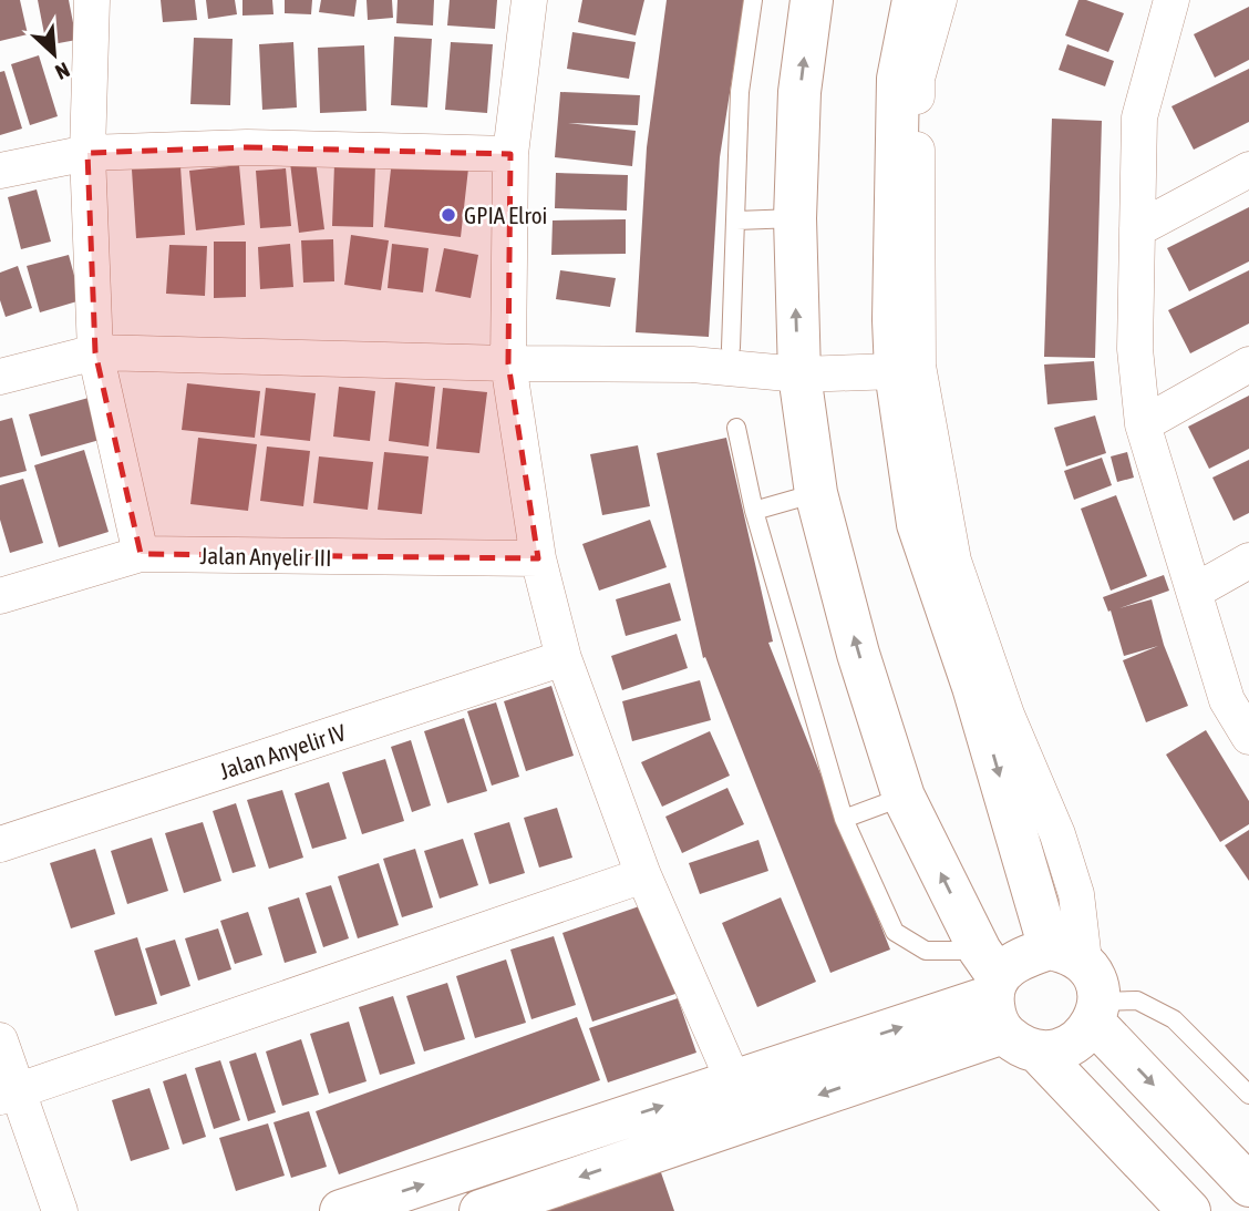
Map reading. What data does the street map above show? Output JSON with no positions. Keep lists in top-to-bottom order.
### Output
{
  "streets": {
    "street": ["Jalan Anyelir III", "Jalan Anyelir IV"]
  },
  "places": ["GPIA Elroi"],
  "north": "bottom right"
}
